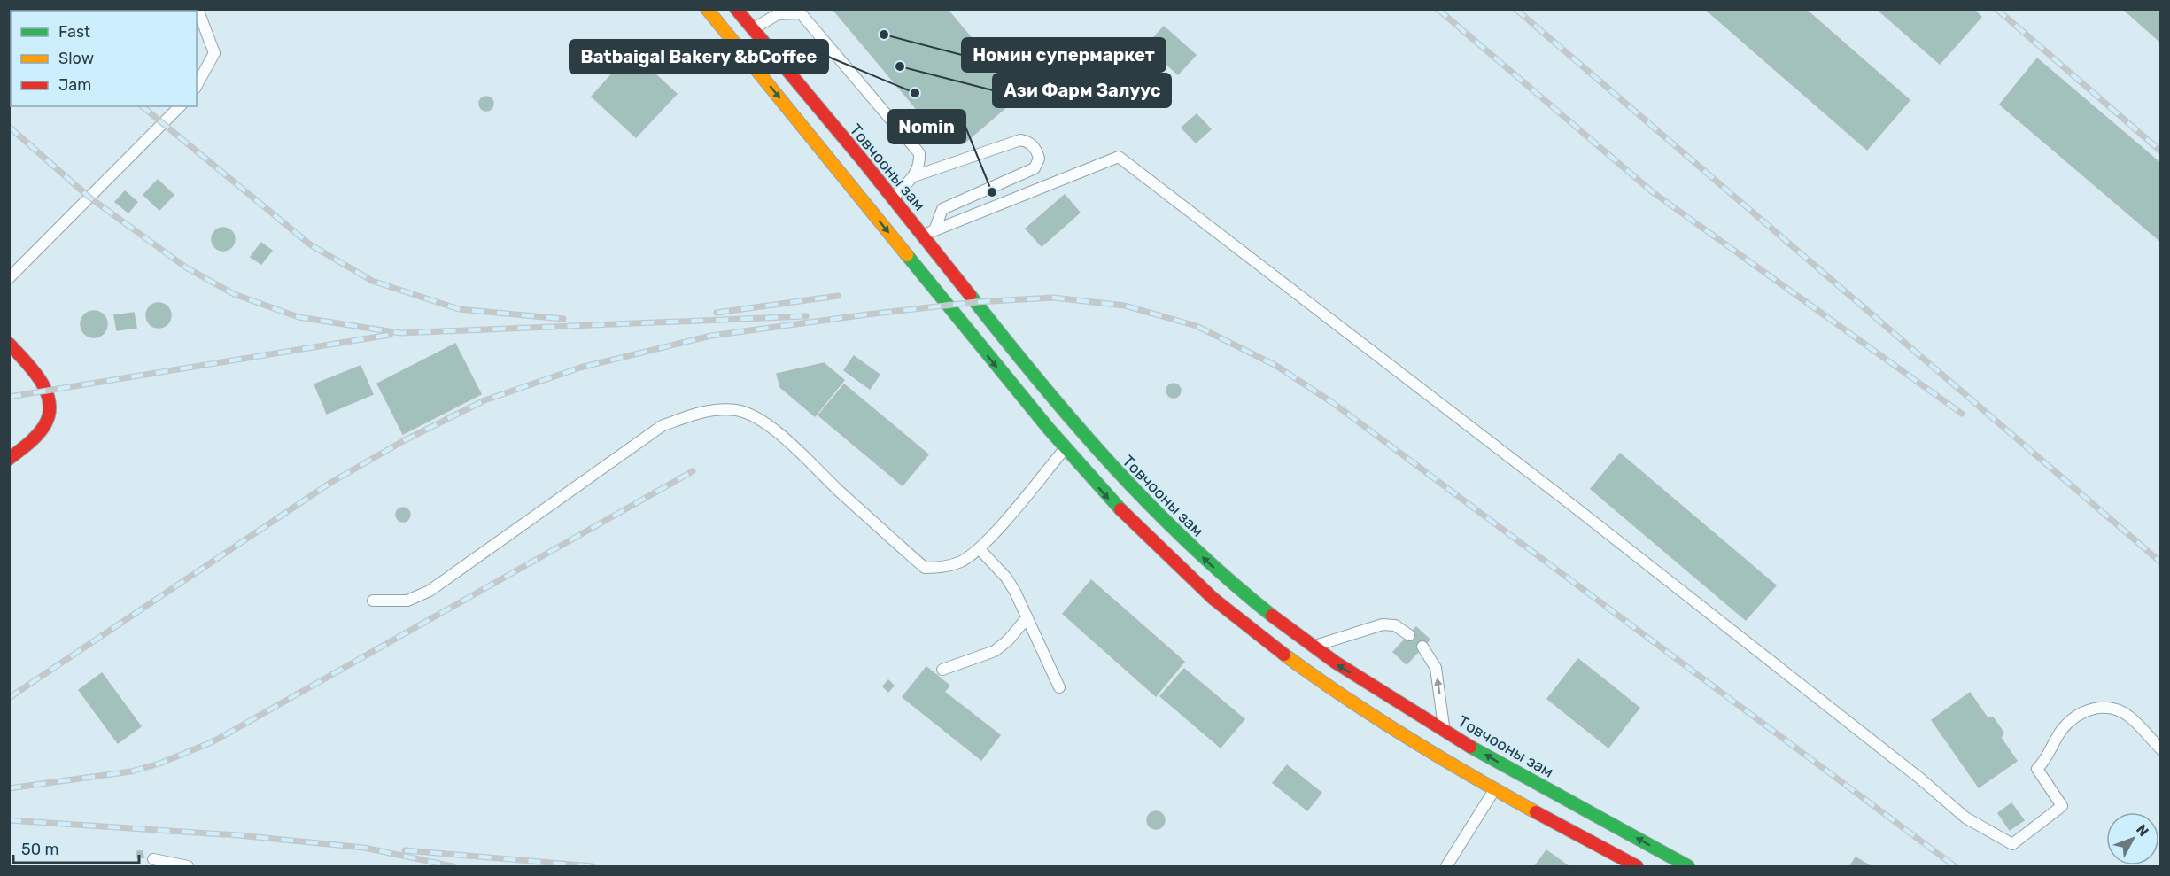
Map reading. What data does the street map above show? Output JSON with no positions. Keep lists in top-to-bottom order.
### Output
{
  "streets": {
    "main road": ["Товчооны зам"]
  },
  "places": [
    "Номин супермаркет",
    "Ази Фарм Залуус",
    "Batbaigal Bakery &bCoffee",
    "Nomin"
  ],
  "legend": ["Fast", "Slow", "Jam"],
  "scale_bar": "50 m",
  "north": "top right"
}
